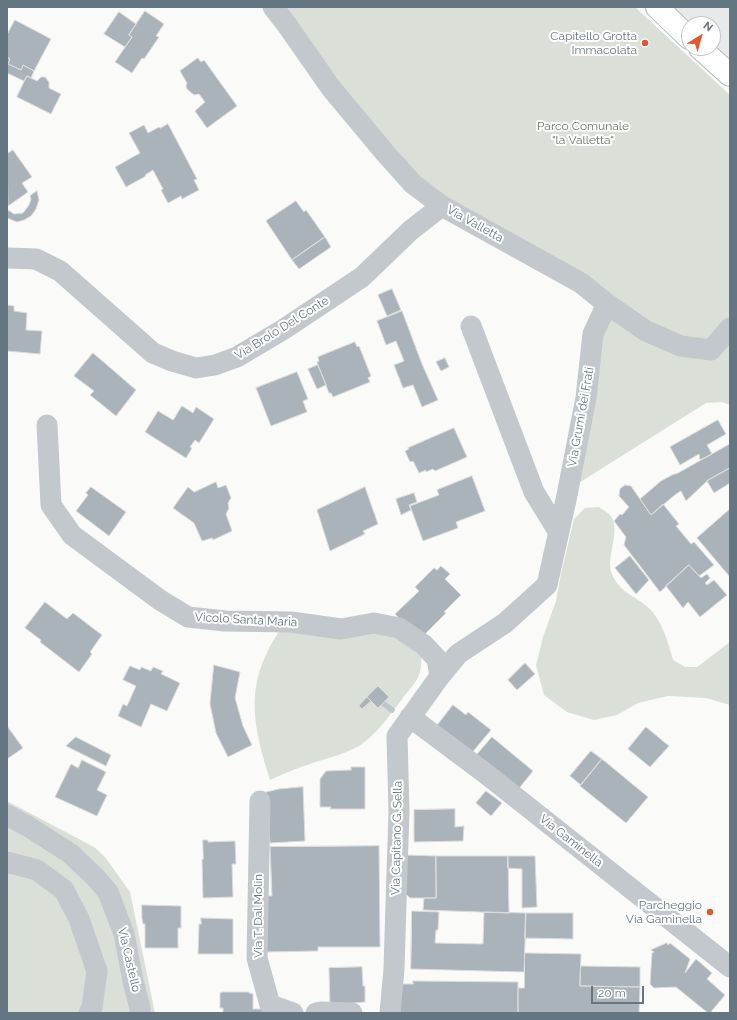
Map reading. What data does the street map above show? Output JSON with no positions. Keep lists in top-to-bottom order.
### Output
{
  "streets": {
    "street": [
      "Via Valletta",
      "Via Brolo Del Conte",
      "Via Grumi dei Frati",
      "Vicolo Santa Maria",
      "Via Capitano G. Sella",
      "Via Gaminella",
      "Via T. Dal Molin",
      "Via Castello"
    ]
  },
  "crossings": [
    ["Via Valletta", "Via Brolo Del Conte"],
    ["Via Valletta", "Via Grumi dei Frati"],
    ["Via Grumi dei Frati", "Vicolo Santa Maria"],
    ["Via Grumi dei Frati", "Via Capitano G. Sella"],
    ["Vicolo Santa Maria", "Via Capitano G. Sella"],
    ["Via Capitano G. Sella", "Via Gaminella"]
  ],
  "parks": ["Parco Comunale \"la Valletta\""],
  "places": ["Capitello Grotta Immacolata", "Parcheggio Via Gaminella"],
  "scale_bar": "20 m",
  "north": "top right"
}
